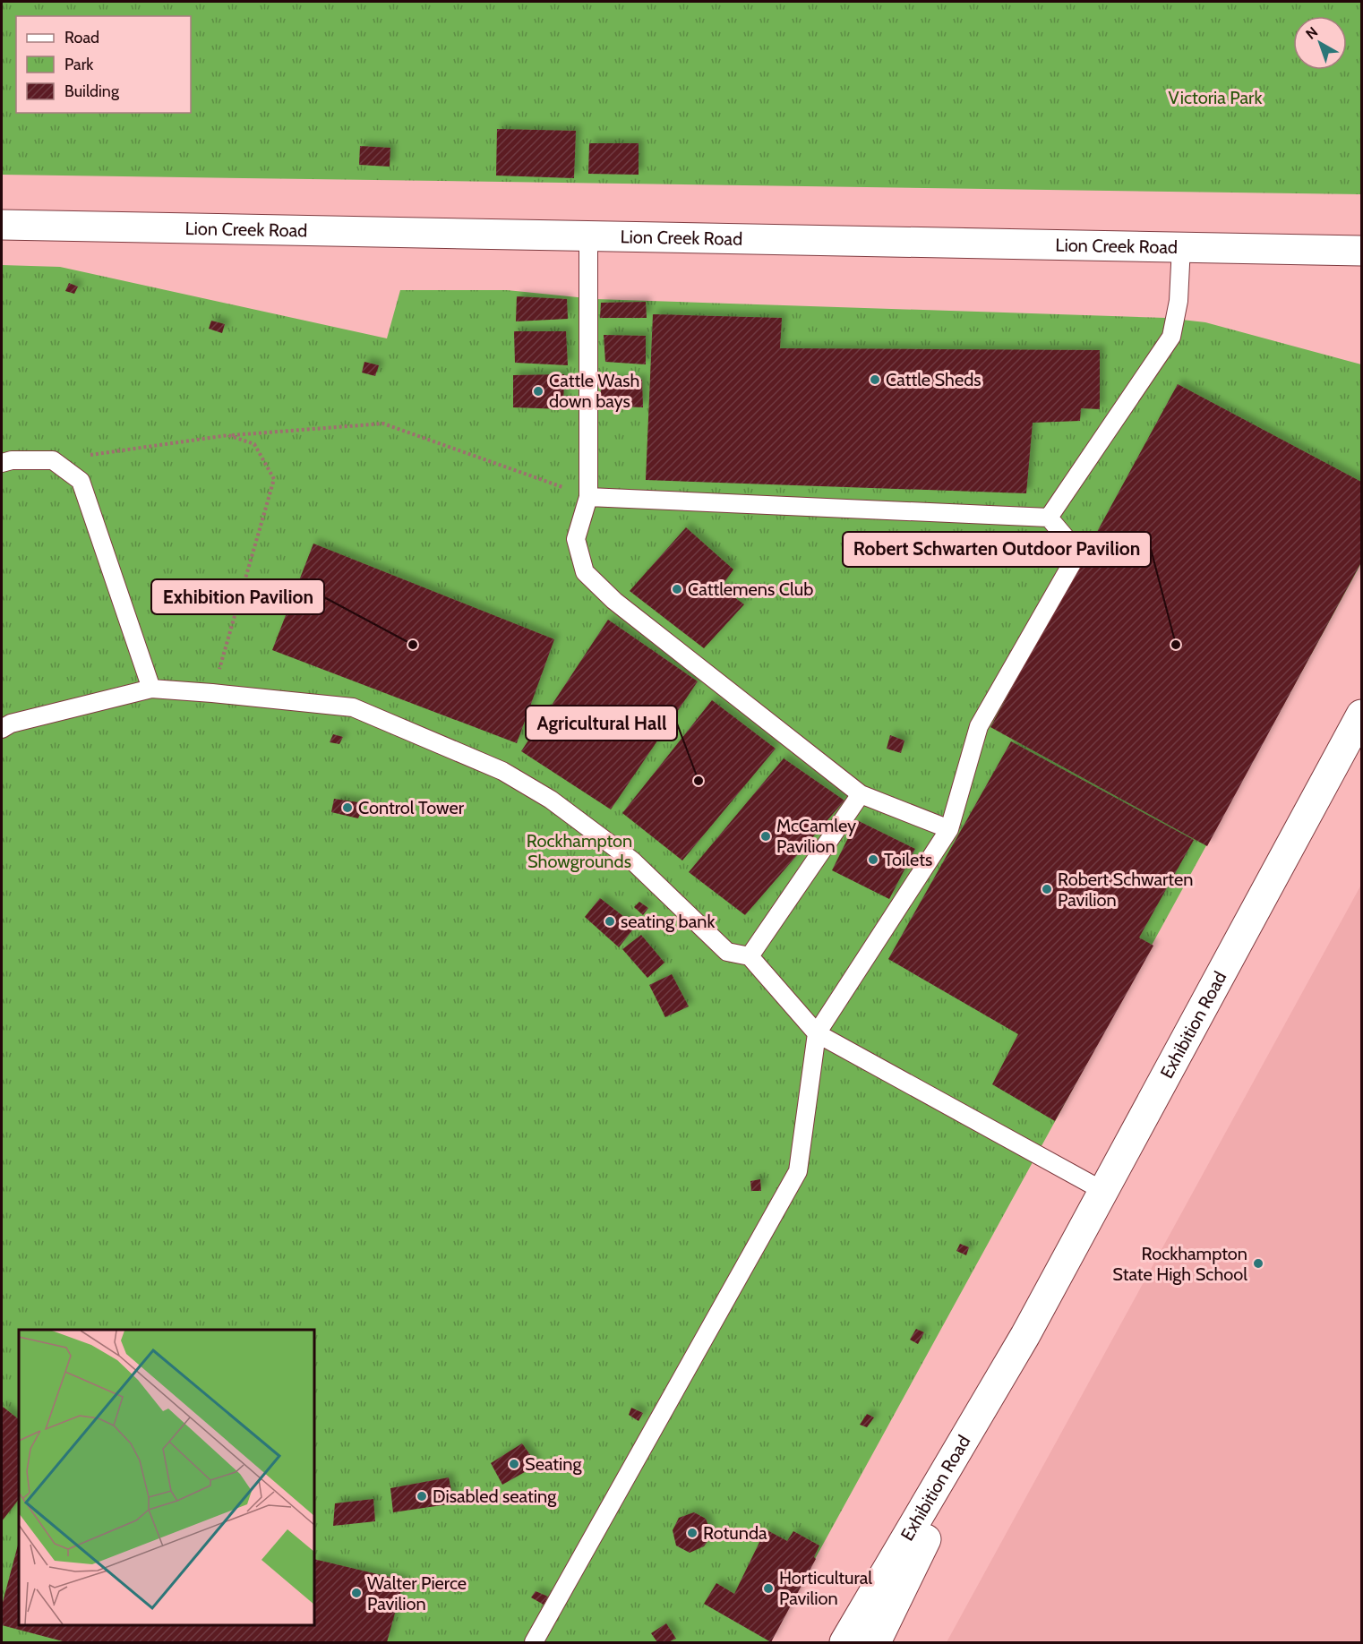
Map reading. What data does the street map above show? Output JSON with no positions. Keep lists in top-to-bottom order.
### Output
{
  "streets": {
    "street": ["Lion Creek Road", "Exhibition Road"]
  },
  "parks": ["Victoria Park", "Rockhampton Showgrounds"],
  "places": [
    "Cattle Sheds",
    "Cattle Wash down bays",
    "Cattlemens Club",
    "Exhibition Pavilion",
    "Robert Schwarten Outdoor Pavilion",
    "Agricultural Hall",
    "Control Tower",
    "McCamley Pavilion",
    "Toilets",
    "Robert Schwarten Pavilion",
    "seating bank",
    "Rockhampton State High School",
    "Seating",
    "Disabled seating",
    "Rotunda",
    "Horticultural Pavilion",
    "Walter Pierce Pavilion"
  ],
  "legend": ["Road", "Park", "Building"],
  "north": "top left"
}
